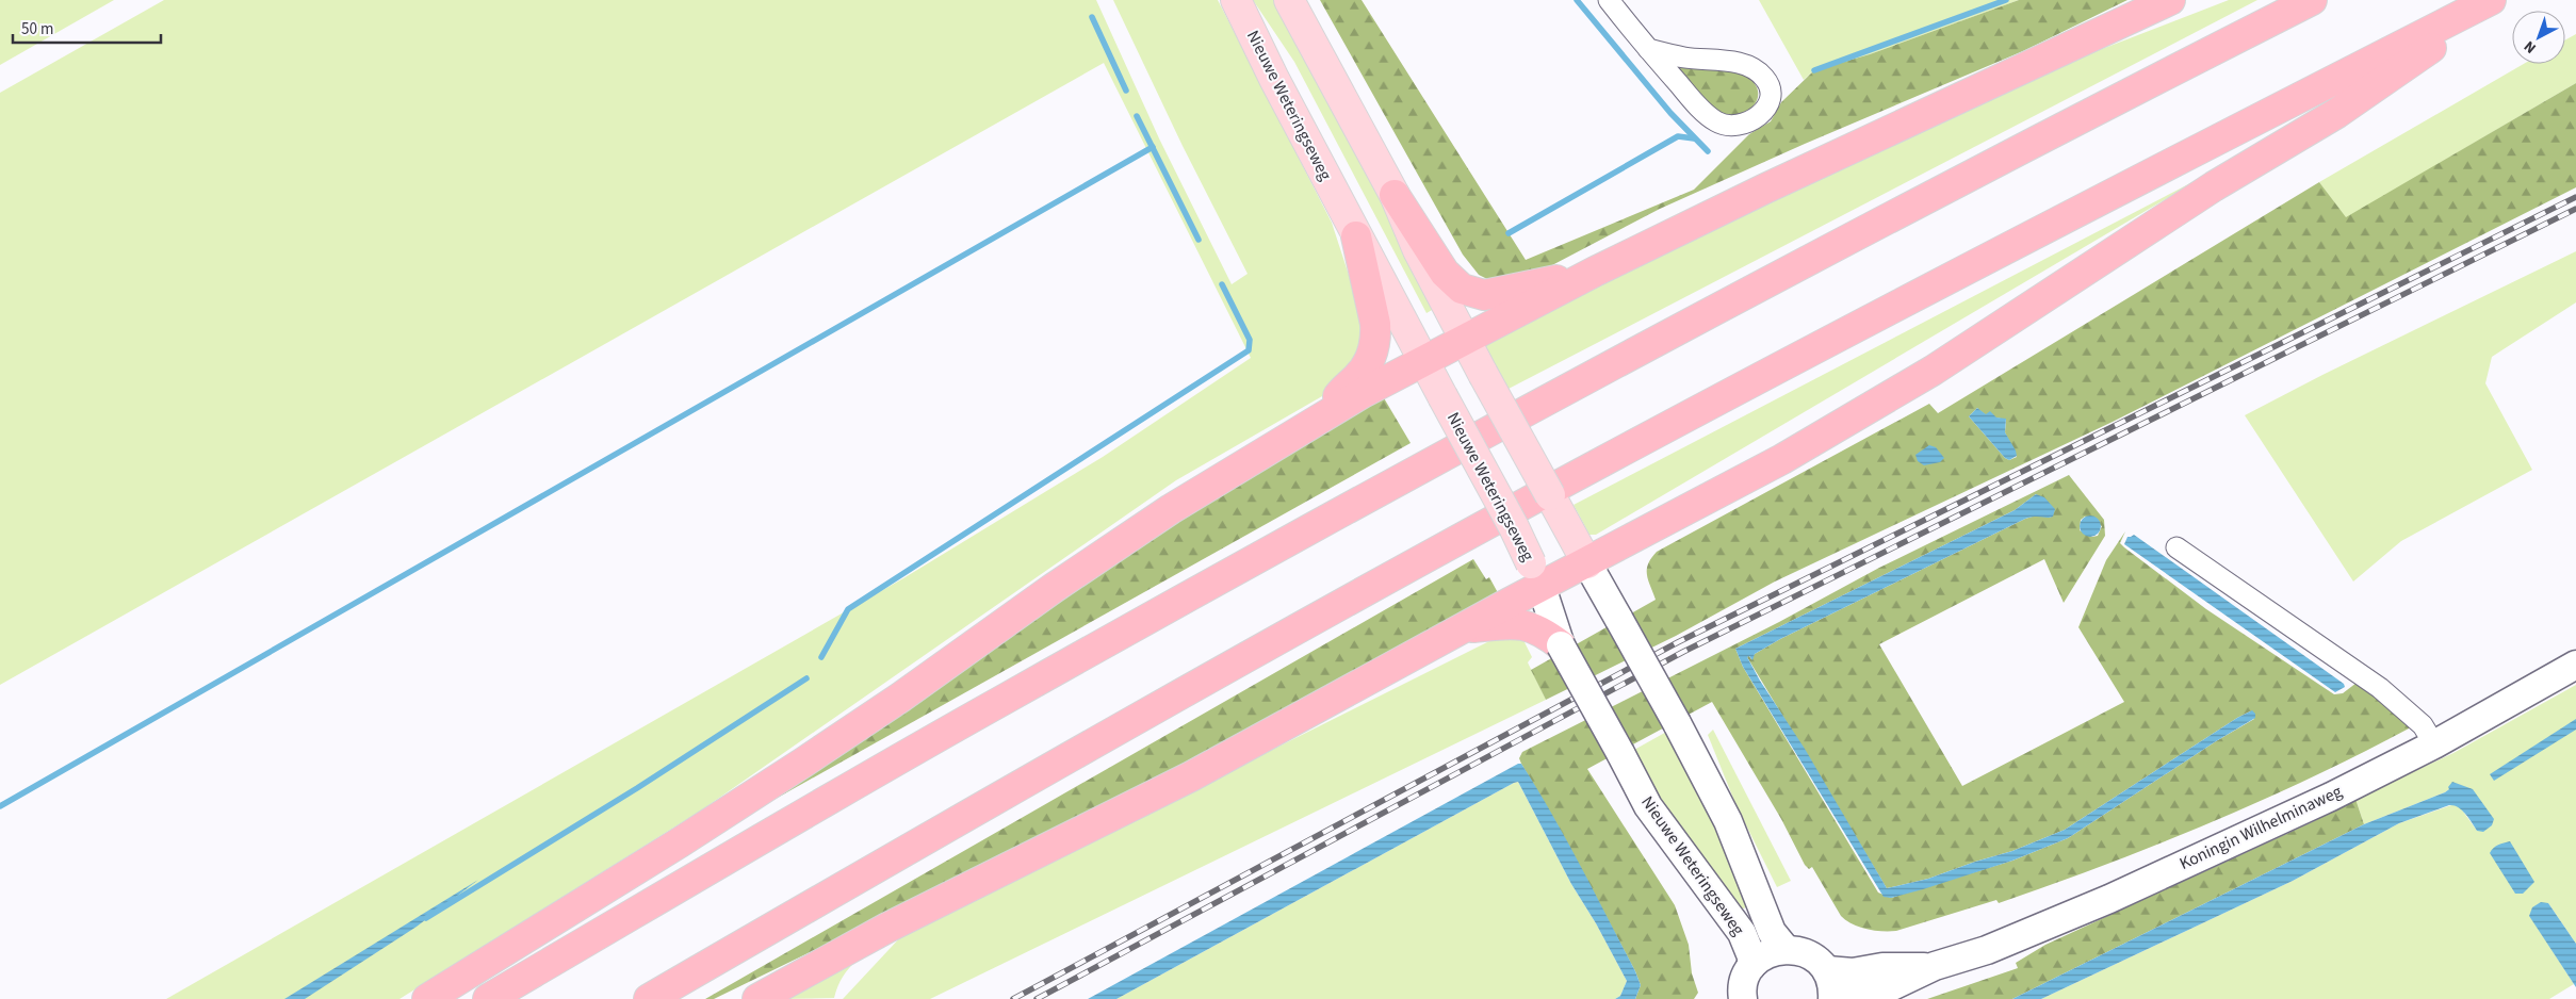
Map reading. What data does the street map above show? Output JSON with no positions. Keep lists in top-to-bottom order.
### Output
{
  "streets": {
    "main road": ["Nieuwe Weteringseweg", "Koningin Wilhelminaweg"]
  },
  "scale_bar": "50 m",
  "north": "bottom left"
}
